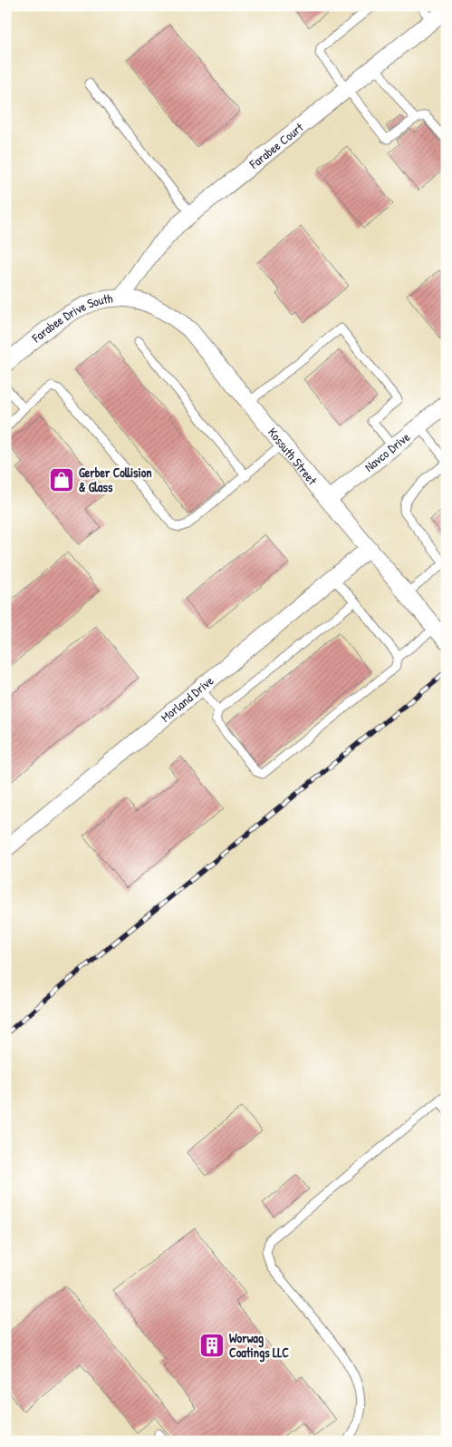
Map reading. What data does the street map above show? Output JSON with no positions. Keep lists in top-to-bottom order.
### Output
{
  "streets": {
    "street": [
      "Farabee Court",
      "Farabee Drive South",
      "Navco Drive",
      "Kossuth Street",
      "Morland Drive"
    ]
  },
  "crossings": [
    ["Farabee Court", "Farabee Drive South"],
    ["Farabee Court", "Kossuth Street"],
    ["Farabee Drive South", "Kossuth Street"],
    ["Navco Drive", "Kossuth Street"],
    ["Kossuth Street", "Morland Drive"]
  ],
  "places": {
    "shop": ["Gerber Collision & Glass"],
    "building": ["Worwag Coatings LLC"]
  }
}
